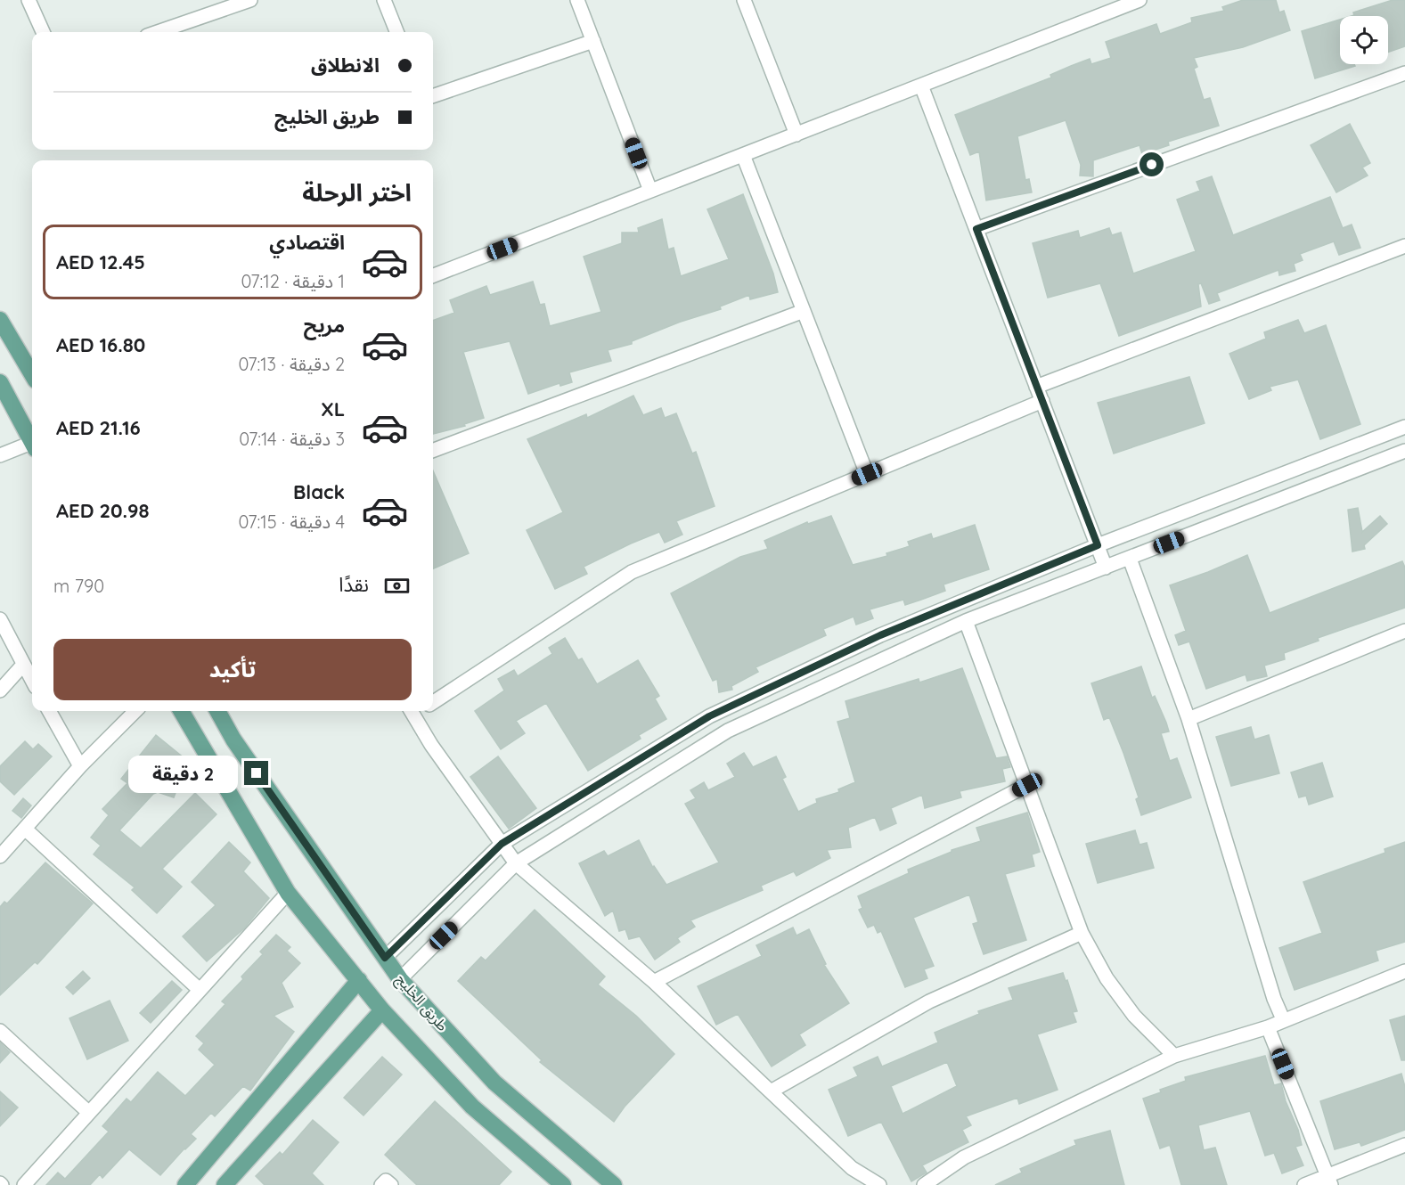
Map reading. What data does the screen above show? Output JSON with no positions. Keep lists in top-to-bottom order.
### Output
{
  "streets": {
    "main road": ["طريق الخليج"]
  },
  "page": {
    "banner": ["الانطلاق", "طريق الخليج"],
    "heading": "اختر الرحلة",
    "list": [
      {
        "name": "اقتصادي",
        "note": "1 دقيقة · 07:12",
        "value": "AED 12.45"
      },
      {
        "name": "مريح",
        "note": "2 دقيقة · 07:13",
        "value": "AED 16.80"
      },
      {
        "name": "XL",
        "note": "3 دقيقة · 07:14",
        "value": "AED 21.16"
      },
      {
        "name": "Black",
        "note": "4 دقيقة · 07:15",
        "value": "AED 20.98"
      }
    ],
    "pay": ["نقدًا", "790 m"],
    "buttons": "تأكيد",
    "bubble": "2 دقيقة"
  }
}
